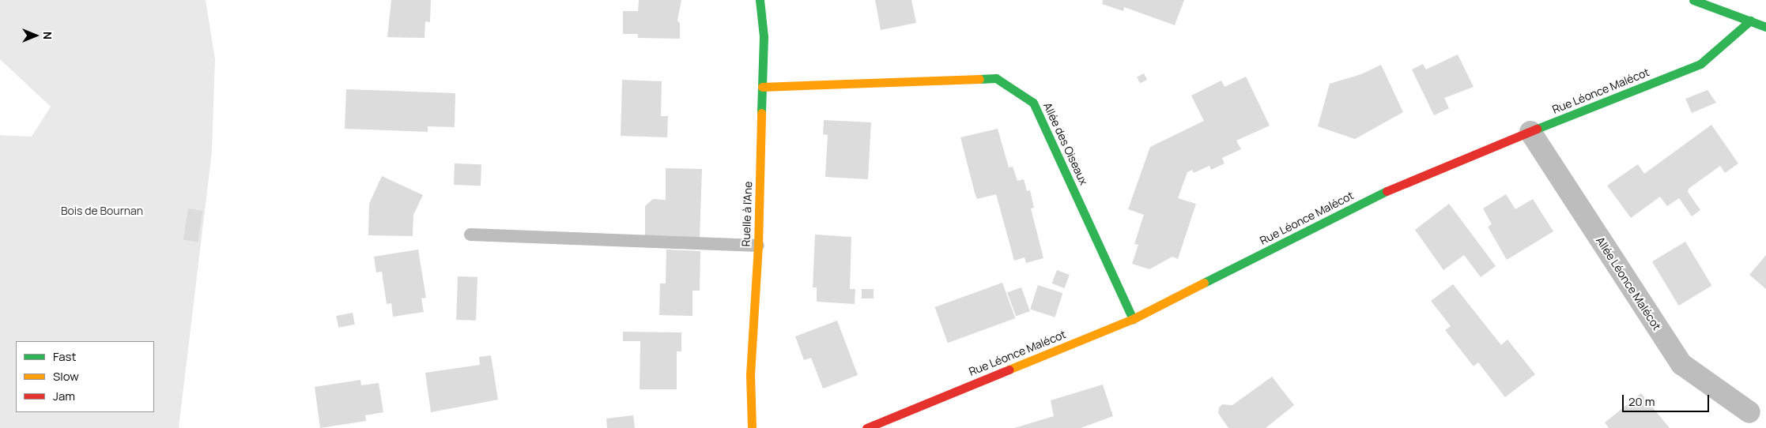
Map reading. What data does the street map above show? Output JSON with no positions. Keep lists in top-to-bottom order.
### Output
{
  "streets": {
    "street": [
      "Rue Léonce Malécot",
      "Allée des Oiseaux",
      "Ruelle à l'Ane",
      "Allée Léonce Malécot"
    ]
  },
  "crossings": [
    ["Rue Léonce Malécot", "Allée des Oiseaux"],
    ["Rue Léonce Malécot", "Allée Léonce Malécot"],
    ["Allée des Oiseaux", "Ruelle à l'Ane"]
  ],
  "parks": ["Bois de Bournan"],
  "legend": ["Fast", "Slow", "Jam"],
  "scale_bar": "20 m",
  "north": "right"
}
